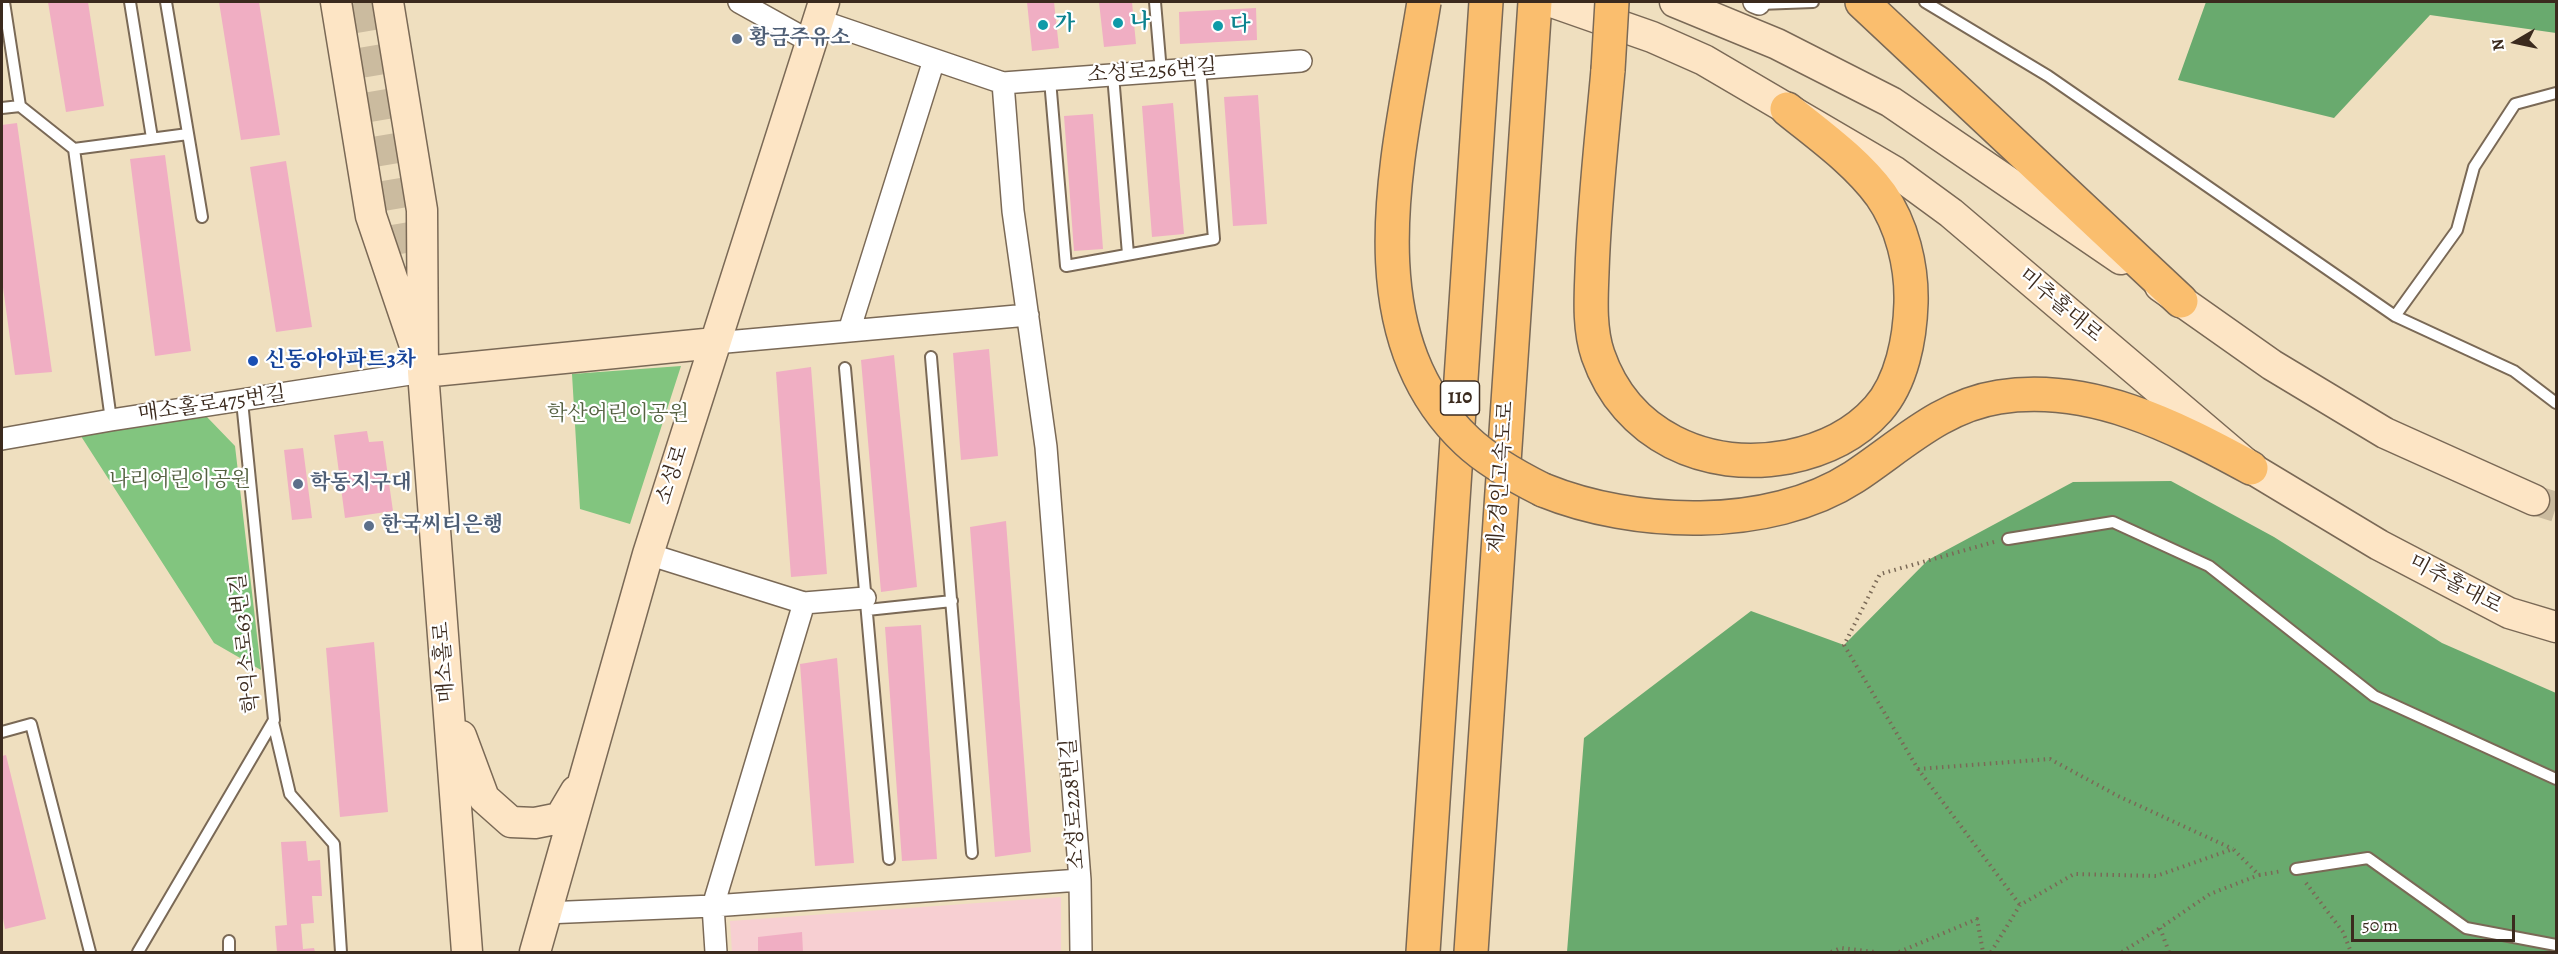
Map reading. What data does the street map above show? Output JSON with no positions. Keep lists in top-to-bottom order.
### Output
{
  "streets": {
    "highway": ["110", "제2경인고속도로"],
    "main road": ["미추홀대로", "소성로", "매소홀로"],
    "street": ["소성로256번길", "매소홀로475번길", "소성로228번길"],
    "lane": ["학익소로63번길"]
  },
  "crossings": [
    ["소성로256번길", "소성로"],
    ["매소홀로475번길", "학익소로63번길"],
    ["매소홀로475번길", "매소홀로"],
    ["소성로", "소성로228번길"]
  ],
  "parks": ["학산어린이공원", "나리어린이공원"],
  "places": [
    "나",
    "가",
    "다",
    "황금주유소",
    "신동아아파트3차",
    "학동지구대",
    "한국씨티은행"
  ],
  "scale_bar": "50 m",
  "north": "left"
}
